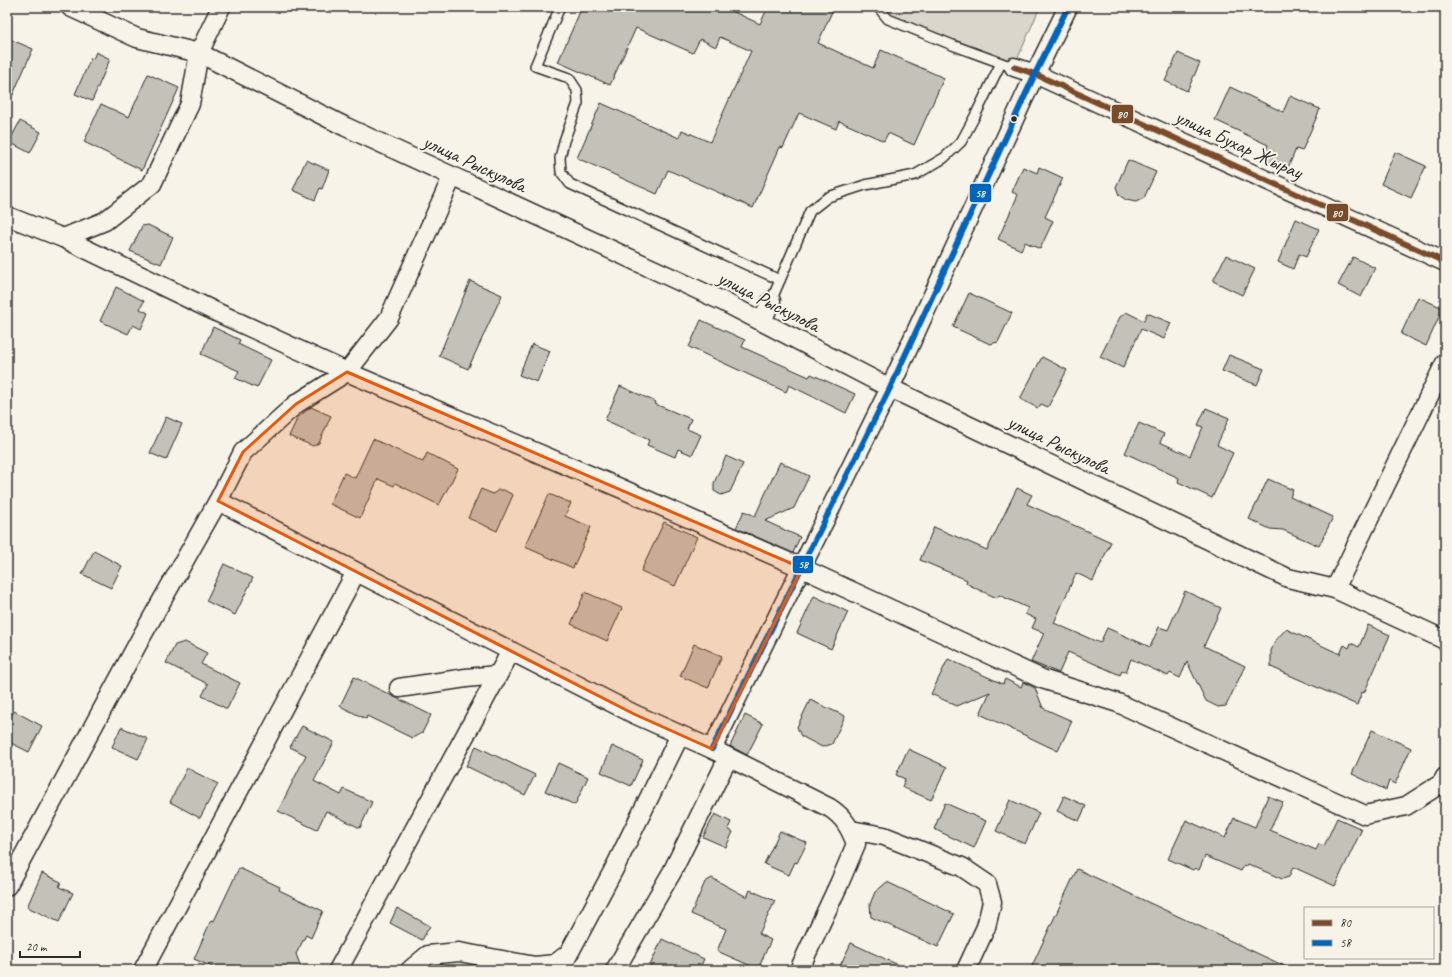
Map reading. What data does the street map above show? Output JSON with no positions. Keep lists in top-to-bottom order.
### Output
{
  "streets": {
    "street": ["улица Бухар Жырау", "улица Рыскулова"]
  },
  "lines": ["transit line 58", "transit line 80"],
  "legend": ["80", "58"],
  "scale_bar": "20 m"
}
